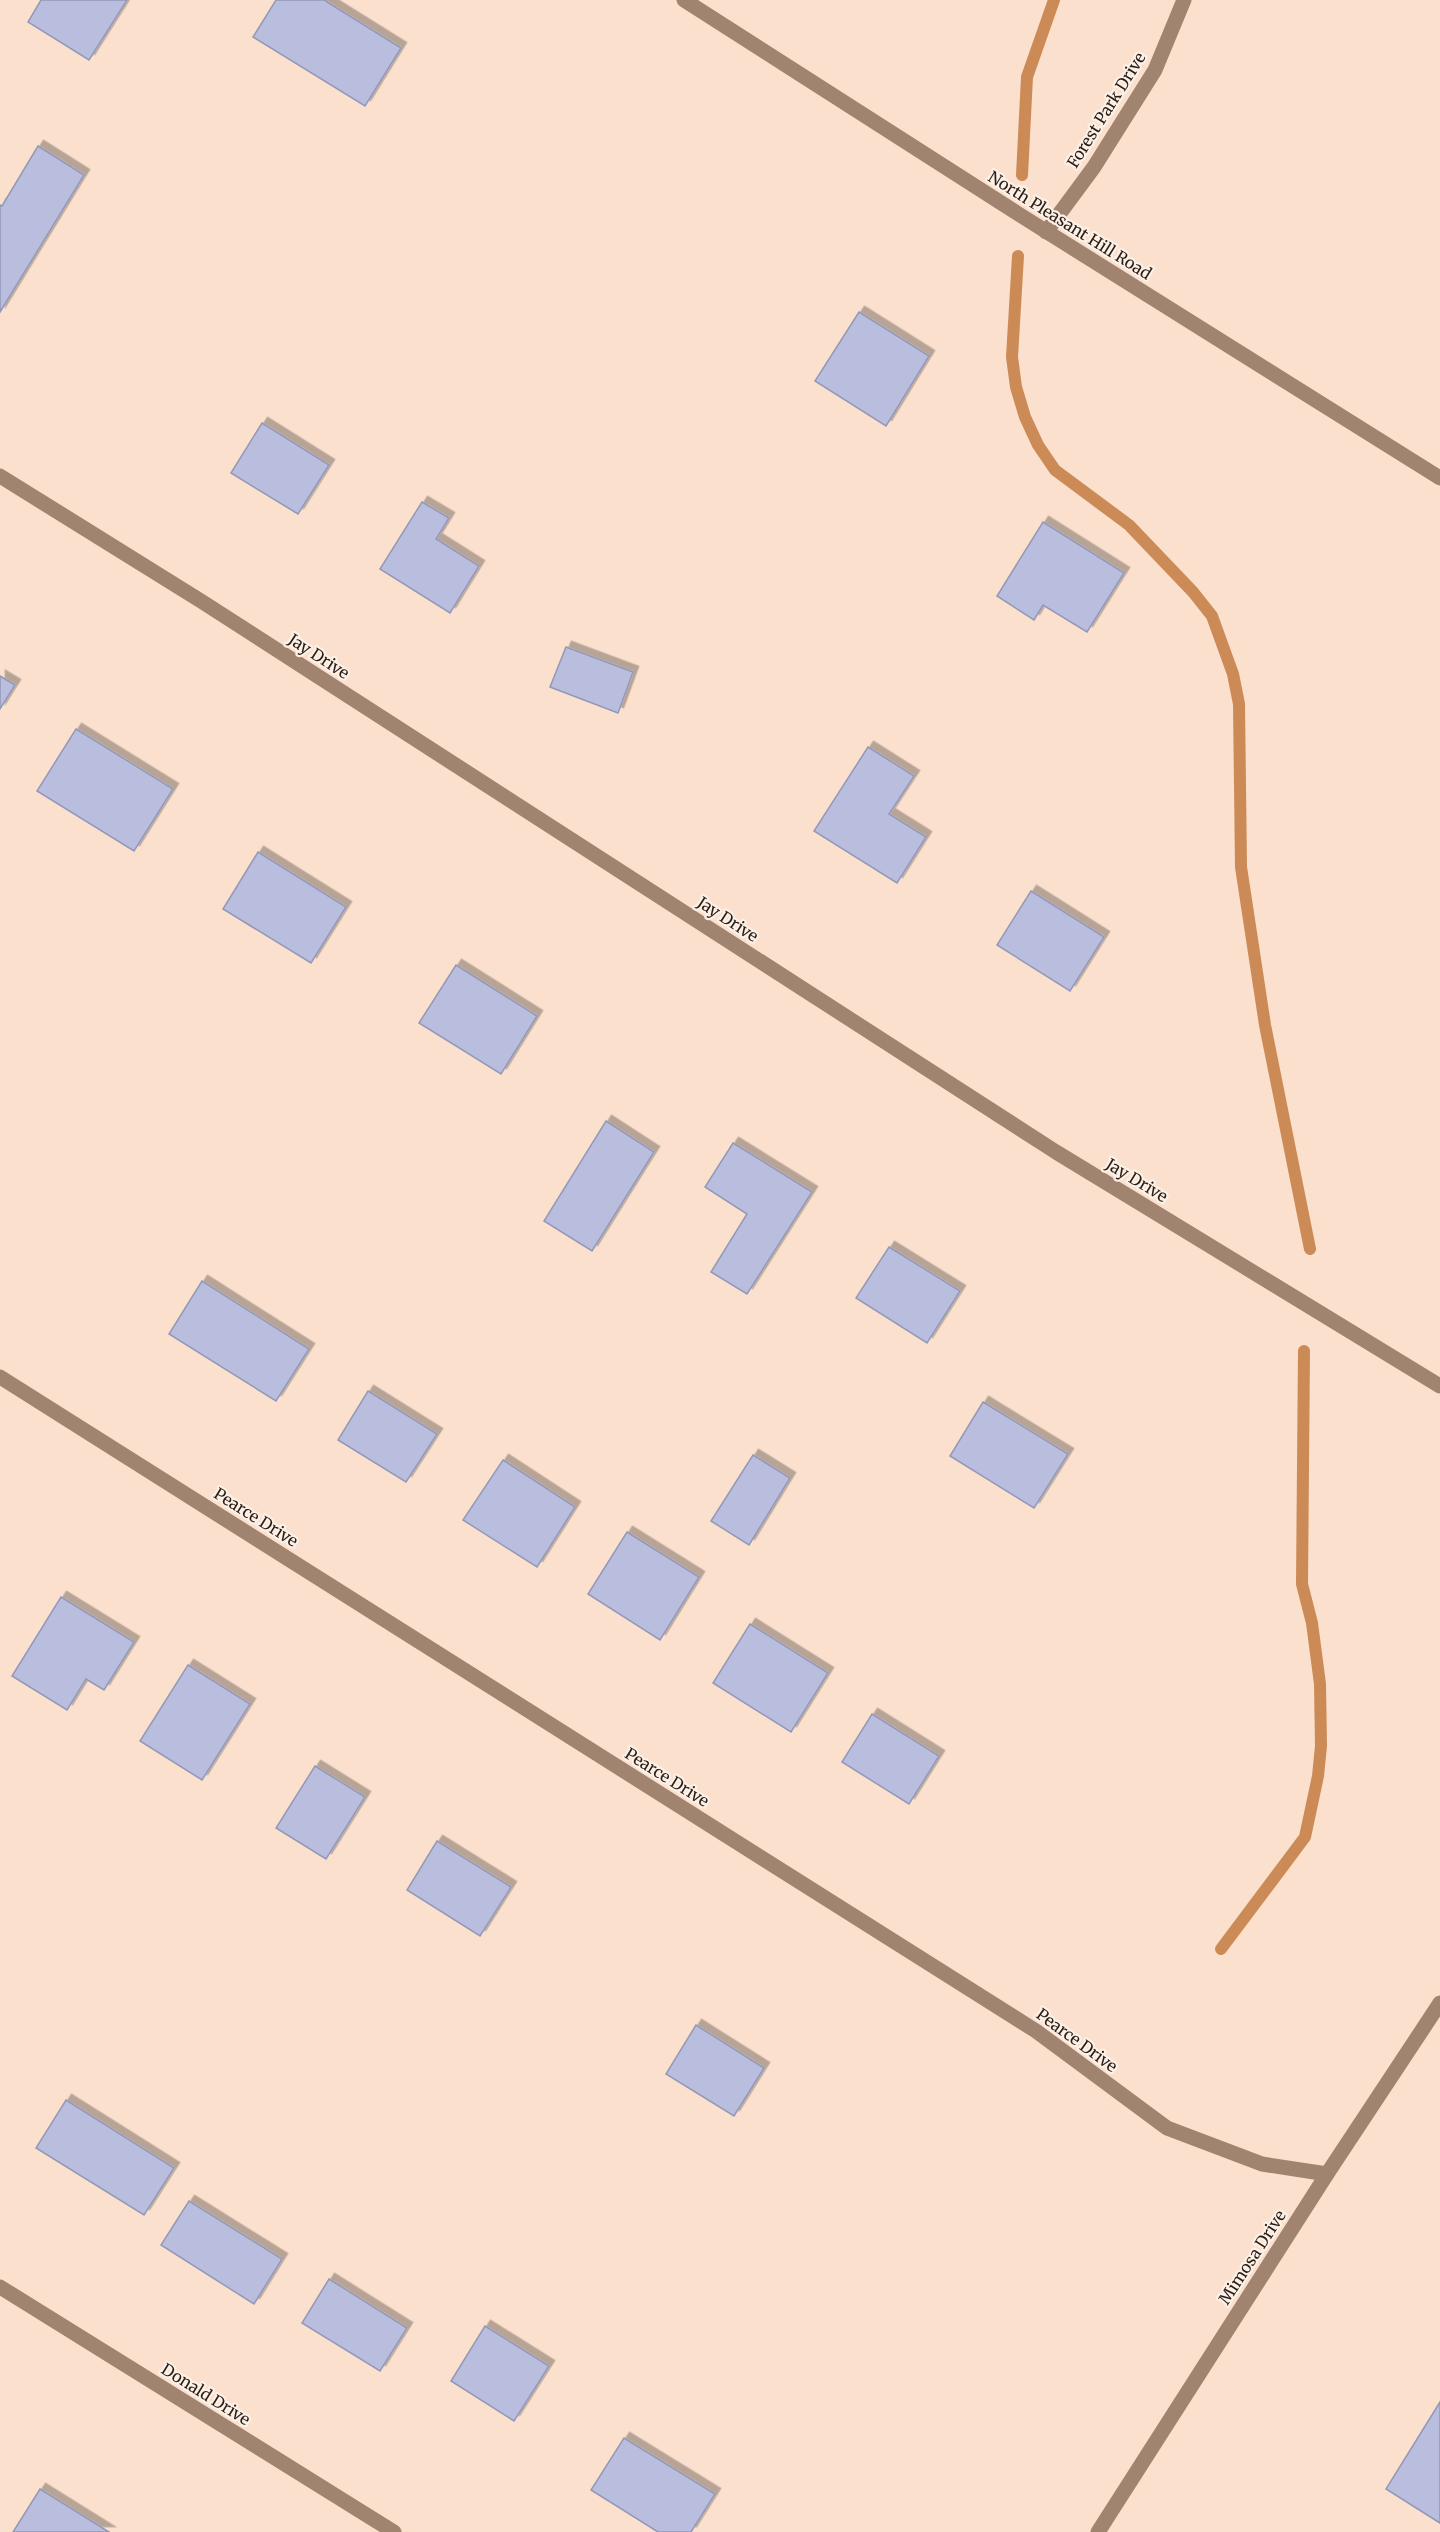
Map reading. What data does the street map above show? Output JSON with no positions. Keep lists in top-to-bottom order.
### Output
{
  "streets": {
    "street": [
      "Forest Park Drive",
      "North Pleasant Hill Road",
      "Jay Drive",
      "Pearce Drive",
      "Mimosa Drive",
      "Donald Drive"
    ]
  },
  "crossings": [
    ["Forest Park Drive", "North Pleasant Hill Road"],
    ["Pearce Drive", "Mimosa Drive"]
  ]
}
